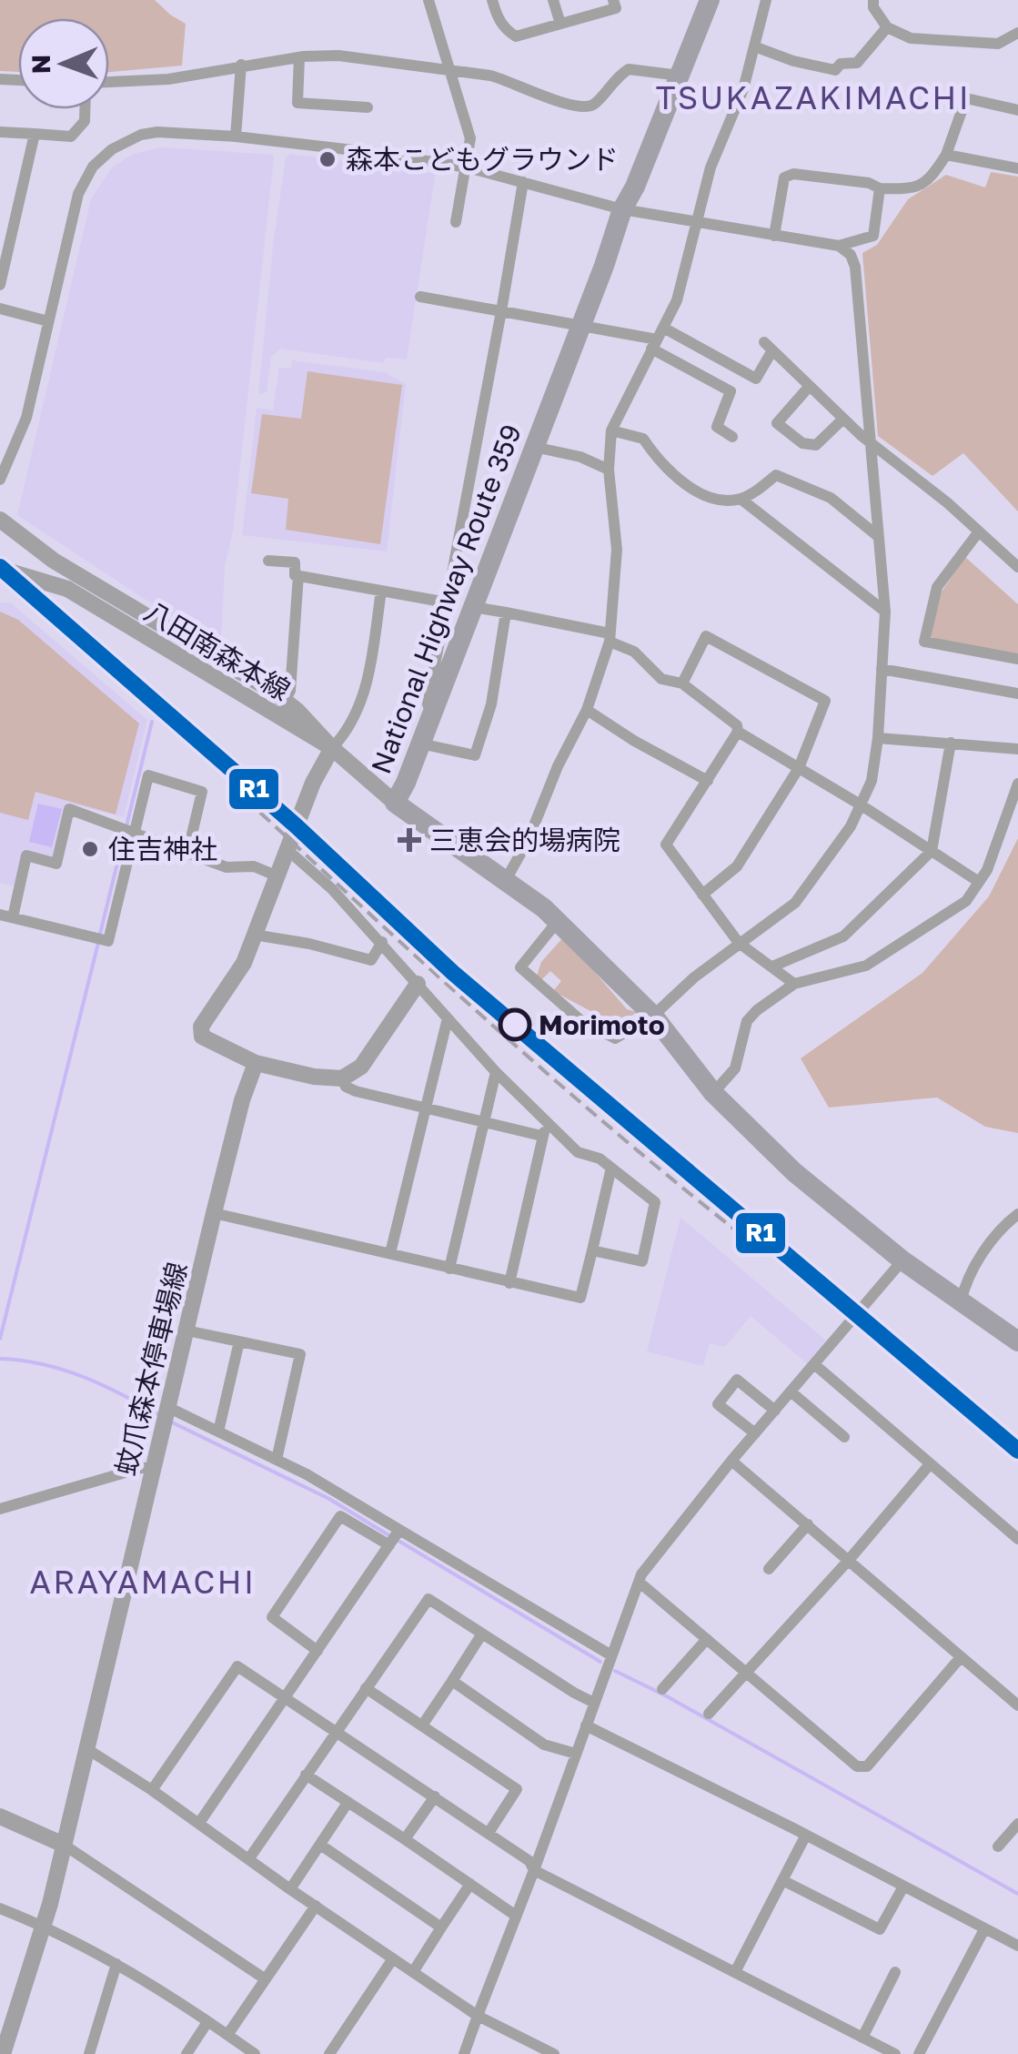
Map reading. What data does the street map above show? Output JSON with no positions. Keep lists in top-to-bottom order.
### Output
{
  "streets": {
    "highway": ["National Highway Route 359"],
    "main road": ["八田南森本線", "蚊爪森本停車場線"]
  },
  "crossings": [
    ["National Highway Route 359", "八田南森本線"]
  ],
  "districts": ["TSUKAZAKIMACHI", "ARAYAMACHI"],
  "places": {
    "other": ["森本こどもグラウンド", "住吉神社", "Morimoto"],
    "health": ["三恵会的場病院"]
  },
  "lines": ["transit line R1"],
  "north": "left"
}
